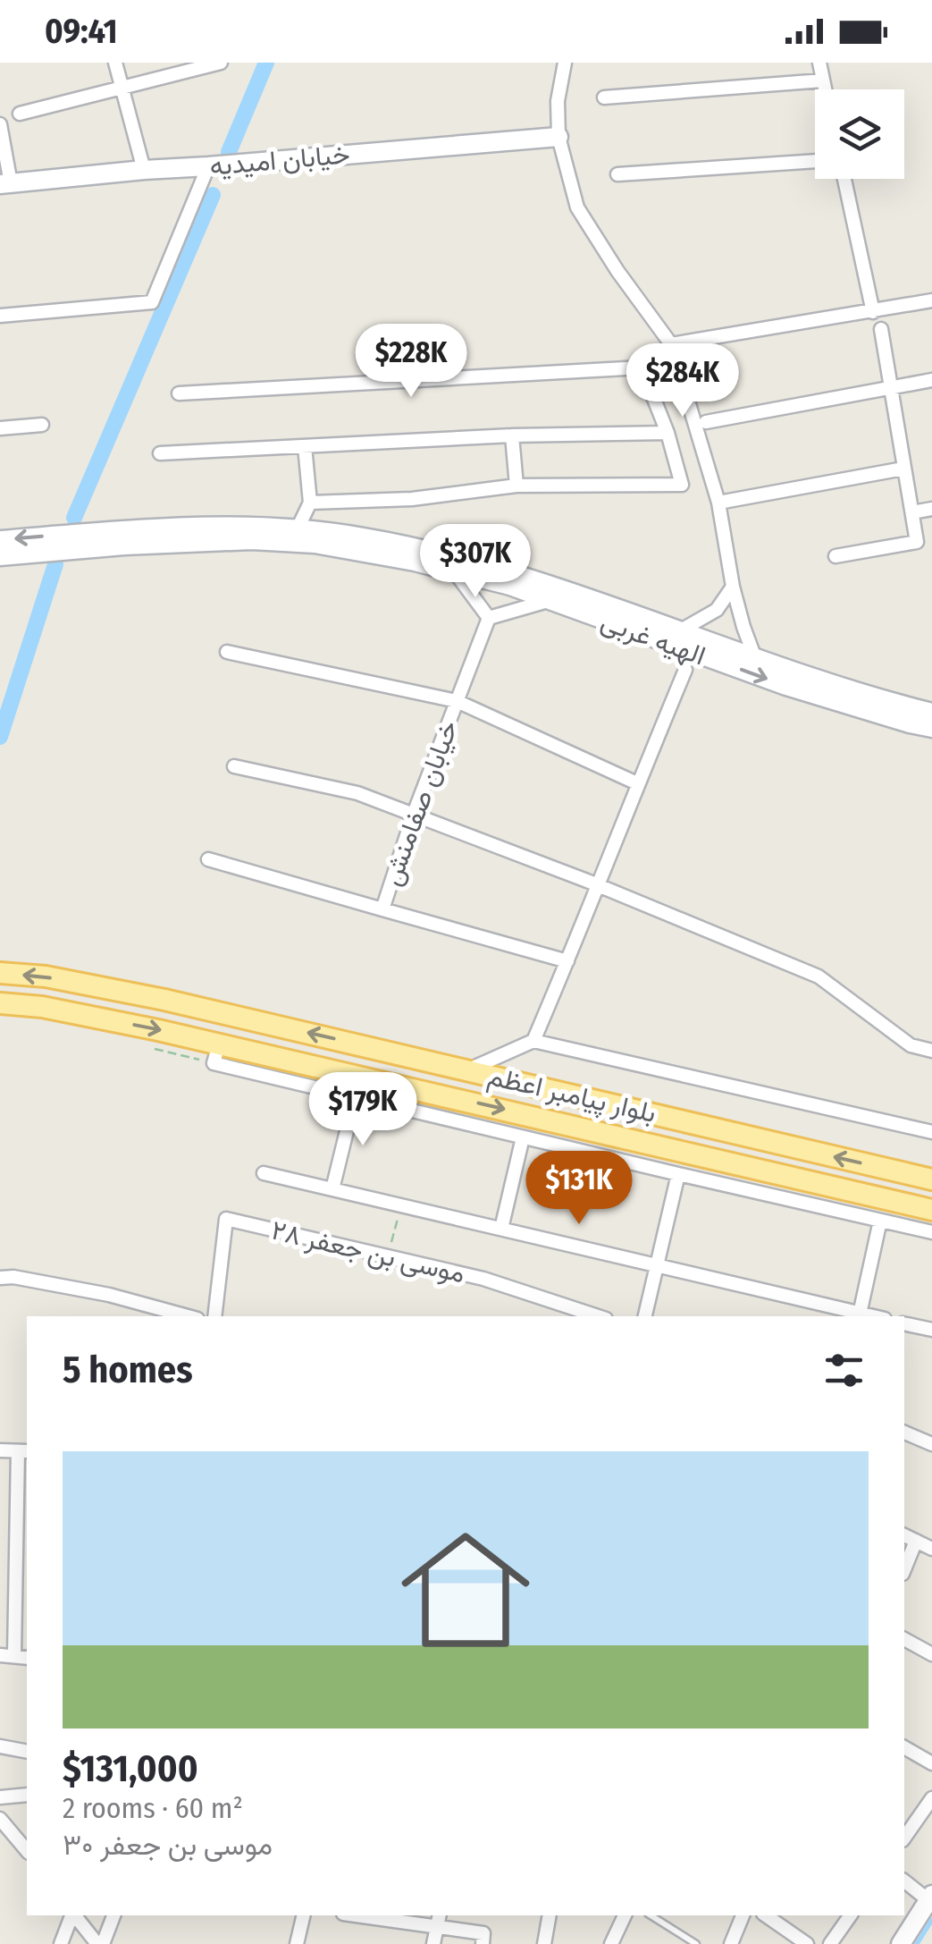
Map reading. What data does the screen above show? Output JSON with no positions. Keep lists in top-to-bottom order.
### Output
{
  "streets": {
    "main road": ["بلوار پیامبر اعظم"],
    "street": [
      "خیابان امیدیه",
      "الهیه غربی",
      "خیابان صفامنش",
      "موسی بن جعفر ۲۸"
    ]
  },
  "page": {
    "status": "09:41",
    "price": [
      "$228K",
      "$284K",
      "$307K",
      "$179K",
      "$131K"
    ],
    "heading": "5 homes",
    "list": [
      {
        "name": "$131,000",
        "note": "2 rooms · 60 m² · موسی بن جعفر ۳۰"
      }
    ]
  }
}
